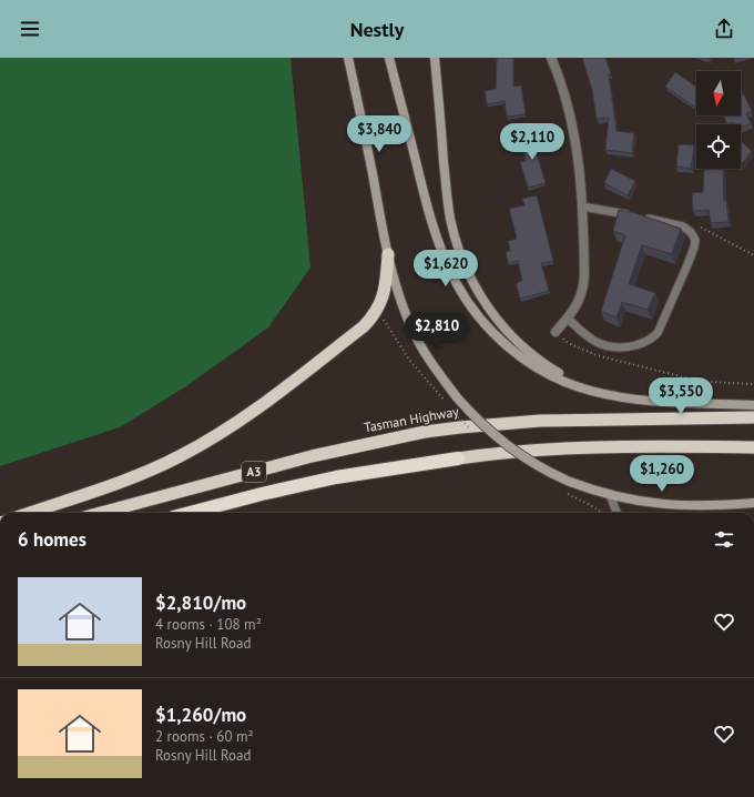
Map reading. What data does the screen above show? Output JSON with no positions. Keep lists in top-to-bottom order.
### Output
{
  "streets": {
    "highway": ["Tasman Highway", "A3"]
  },
  "north": "bottom",
  "page": {
    "header": "Nestly",
    "price": [
      "$3,840",
      "$2,110",
      "$1,620",
      "$2,810",
      "$3,550",
      "$1,260"
    ],
    "heading": "6 homes",
    "list": [
      {
        "name": "$2,810/mo",
        "note": "4 rooms · 108 m² · Rosny Hill Road"
      },
      {
        "name": "$1,260/mo",
        "note": "2 rooms · 60 m² · Rosny Hill Road"
      }
    ]
  }
}
